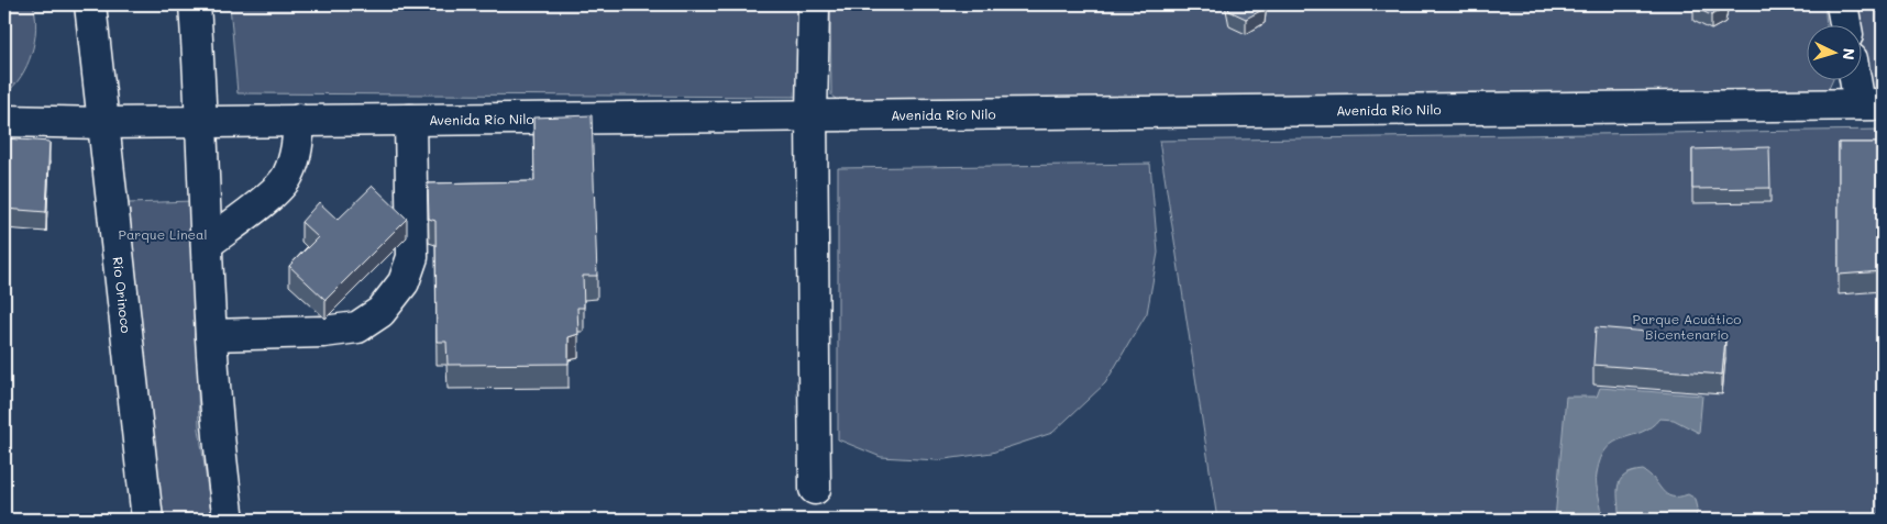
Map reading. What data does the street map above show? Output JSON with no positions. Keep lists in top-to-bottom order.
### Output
{
  "streets": {
    "street": ["Avenida Río Nilo", "Río Orinoco"]
  },
  "crossings": [
    ["Avenida Río Nilo", "Río Orinoco"]
  ],
  "parks": ["Parque Lineal", "Parque Acuático Bicentenario"],
  "north": "right"
}
